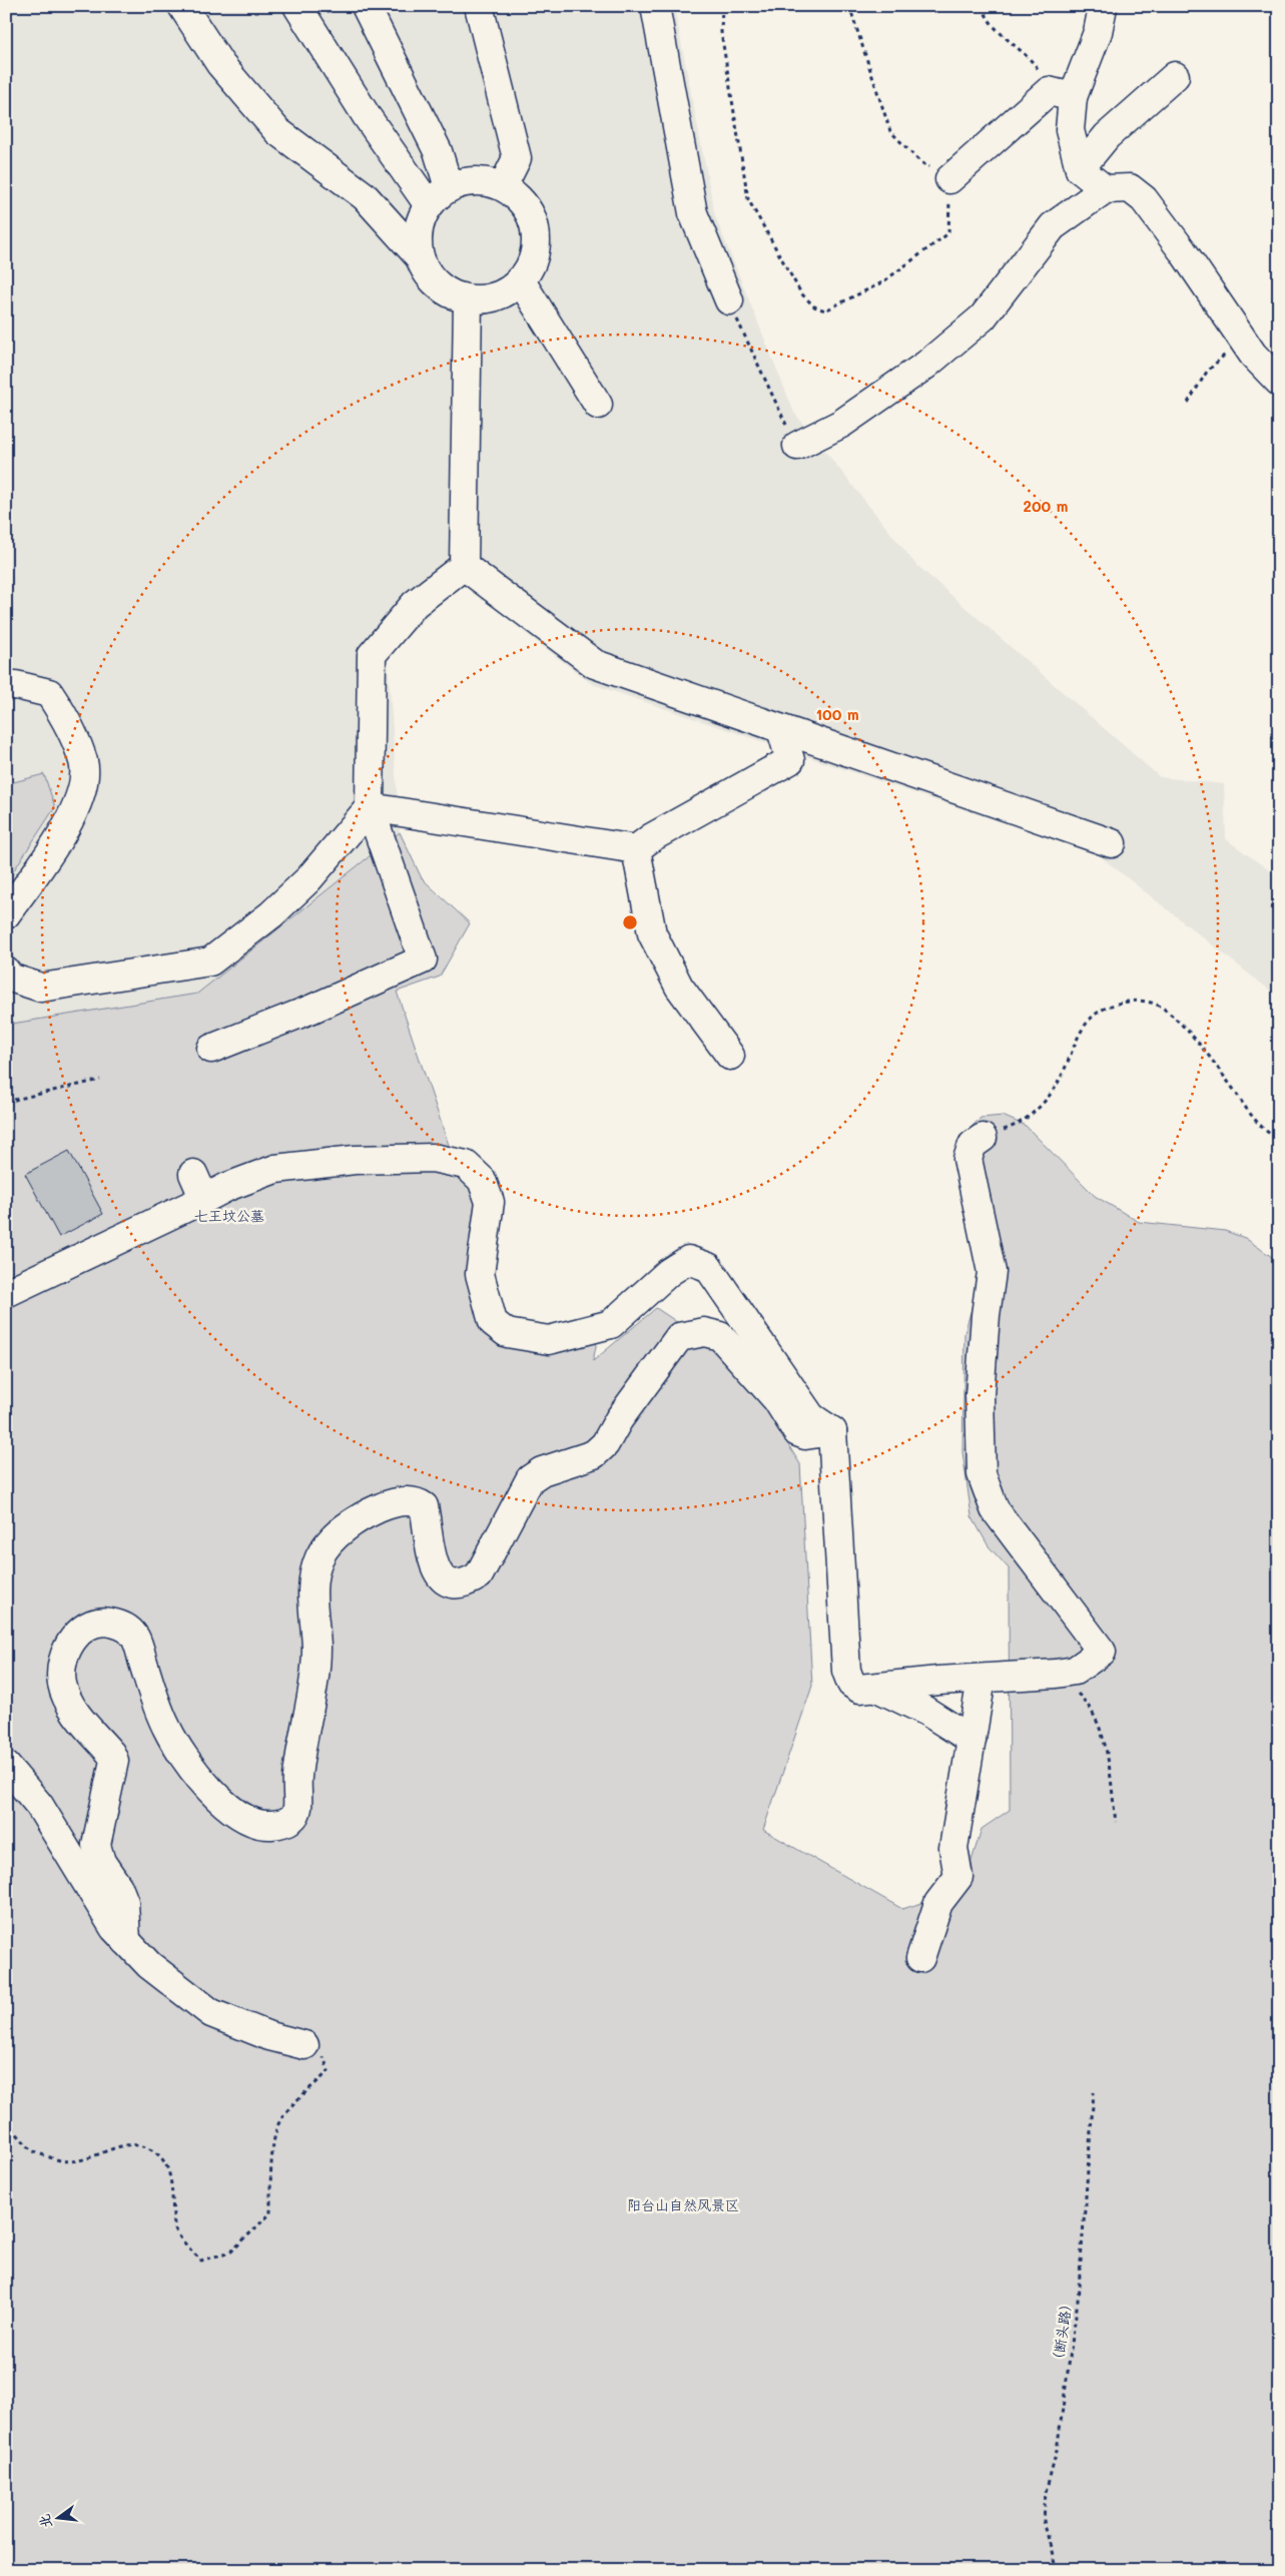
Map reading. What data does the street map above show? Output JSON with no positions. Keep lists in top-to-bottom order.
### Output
{
  "streets": {
    "path": ["（断头路）"]
  },
  "parks": ["七王坟公墓", "阳台山自然风景区"],
  "north": "left",
  "rings": ["200 m", "100 m"]
}
